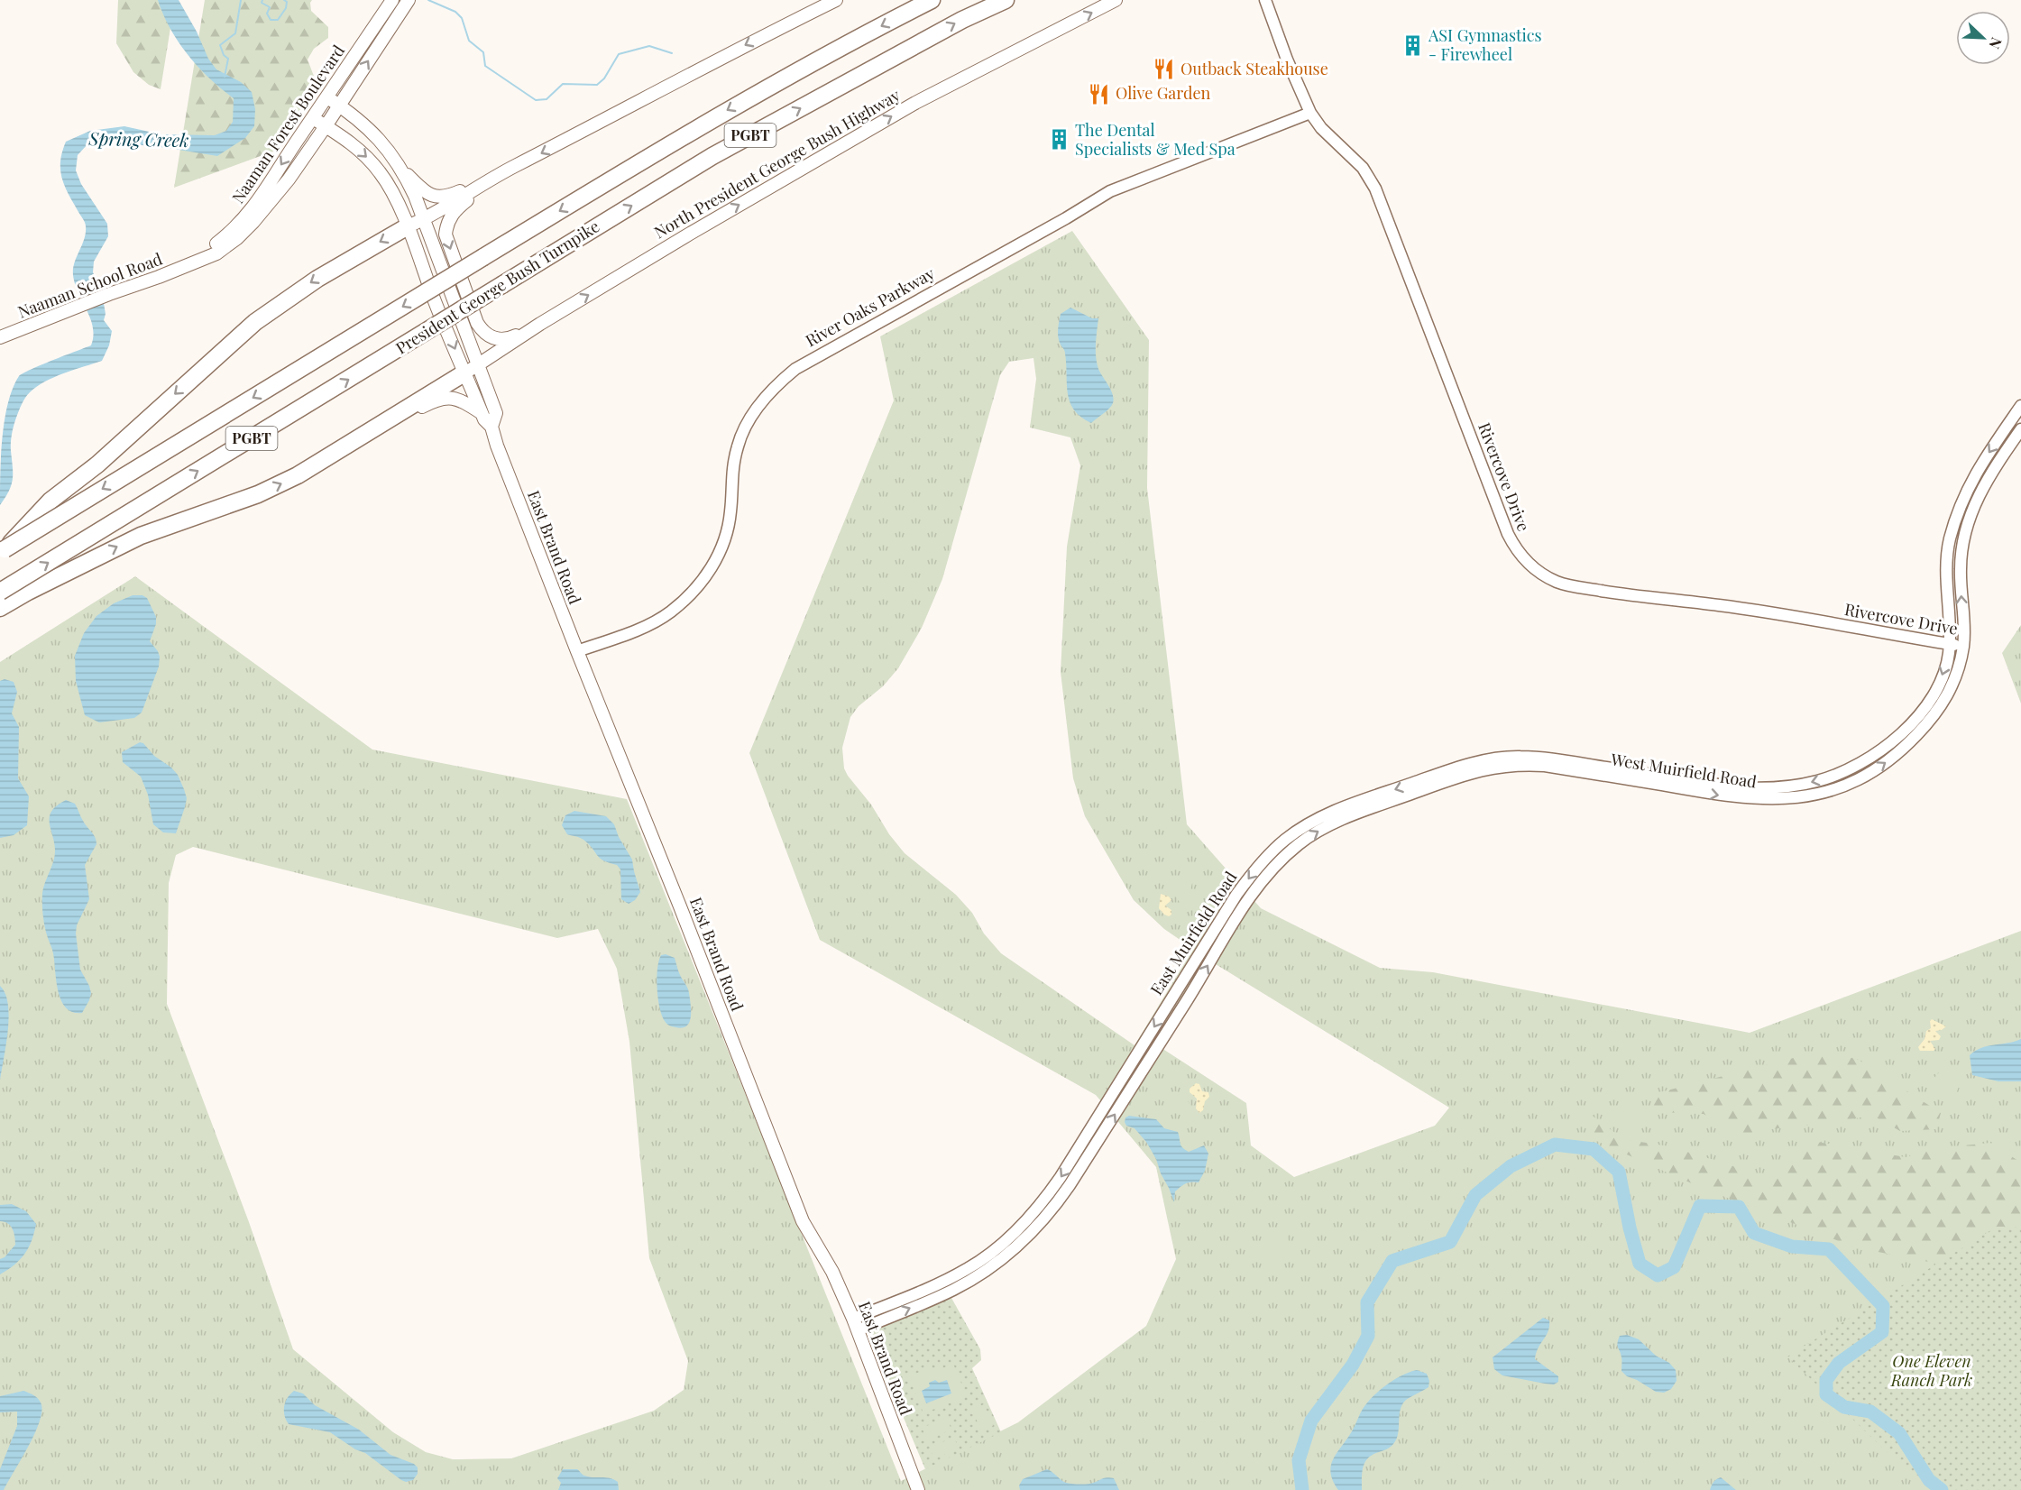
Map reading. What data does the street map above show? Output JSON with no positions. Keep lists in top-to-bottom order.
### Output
{
  "streets": {
    "highway": ["PGBT", "President George Bush Turnpike"],
    "main road": [
      "Naaman Forest Boulevard",
      "North President George Bush Highway",
      "Naaman School Road",
      "East Brand Road"
    ],
    "street": [
      "River Oaks Parkway",
      "Rivercove Drive",
      "West Muirfield Road",
      "East Muirfield Road"
    ]
  },
  "crossings": [
    ["Naaman Forest Boulevard", "Naaman School Road"],
    ["Naaman Forest Boulevard", "East Brand Road"],
    ["North President George Bush Highway", "East Brand Road"],
    ["River Oaks Parkway", "Rivercove Drive"],
    ["River Oaks Parkway", "East Brand Road"],
    ["Rivercove Drive", "West Muirfield Road"],
    ["East Brand Road", "East Muirfield Road"],
    ["West Muirfield Road", "East Muirfield Road"]
  ],
  "one_way": ["North President George Bush Highway"],
  "water": ["Spring Creek"],
  "parks": ["One Eleven Ranch Park"],
  "places": {
    "building": ["ASI Gymnastics - Firewheel", "The Dental Specialists & Med Spa"],
    "restaurant": ["Outback Steakhouse", "Olive Garden"]
  },
  "north": "bottom right"
}
